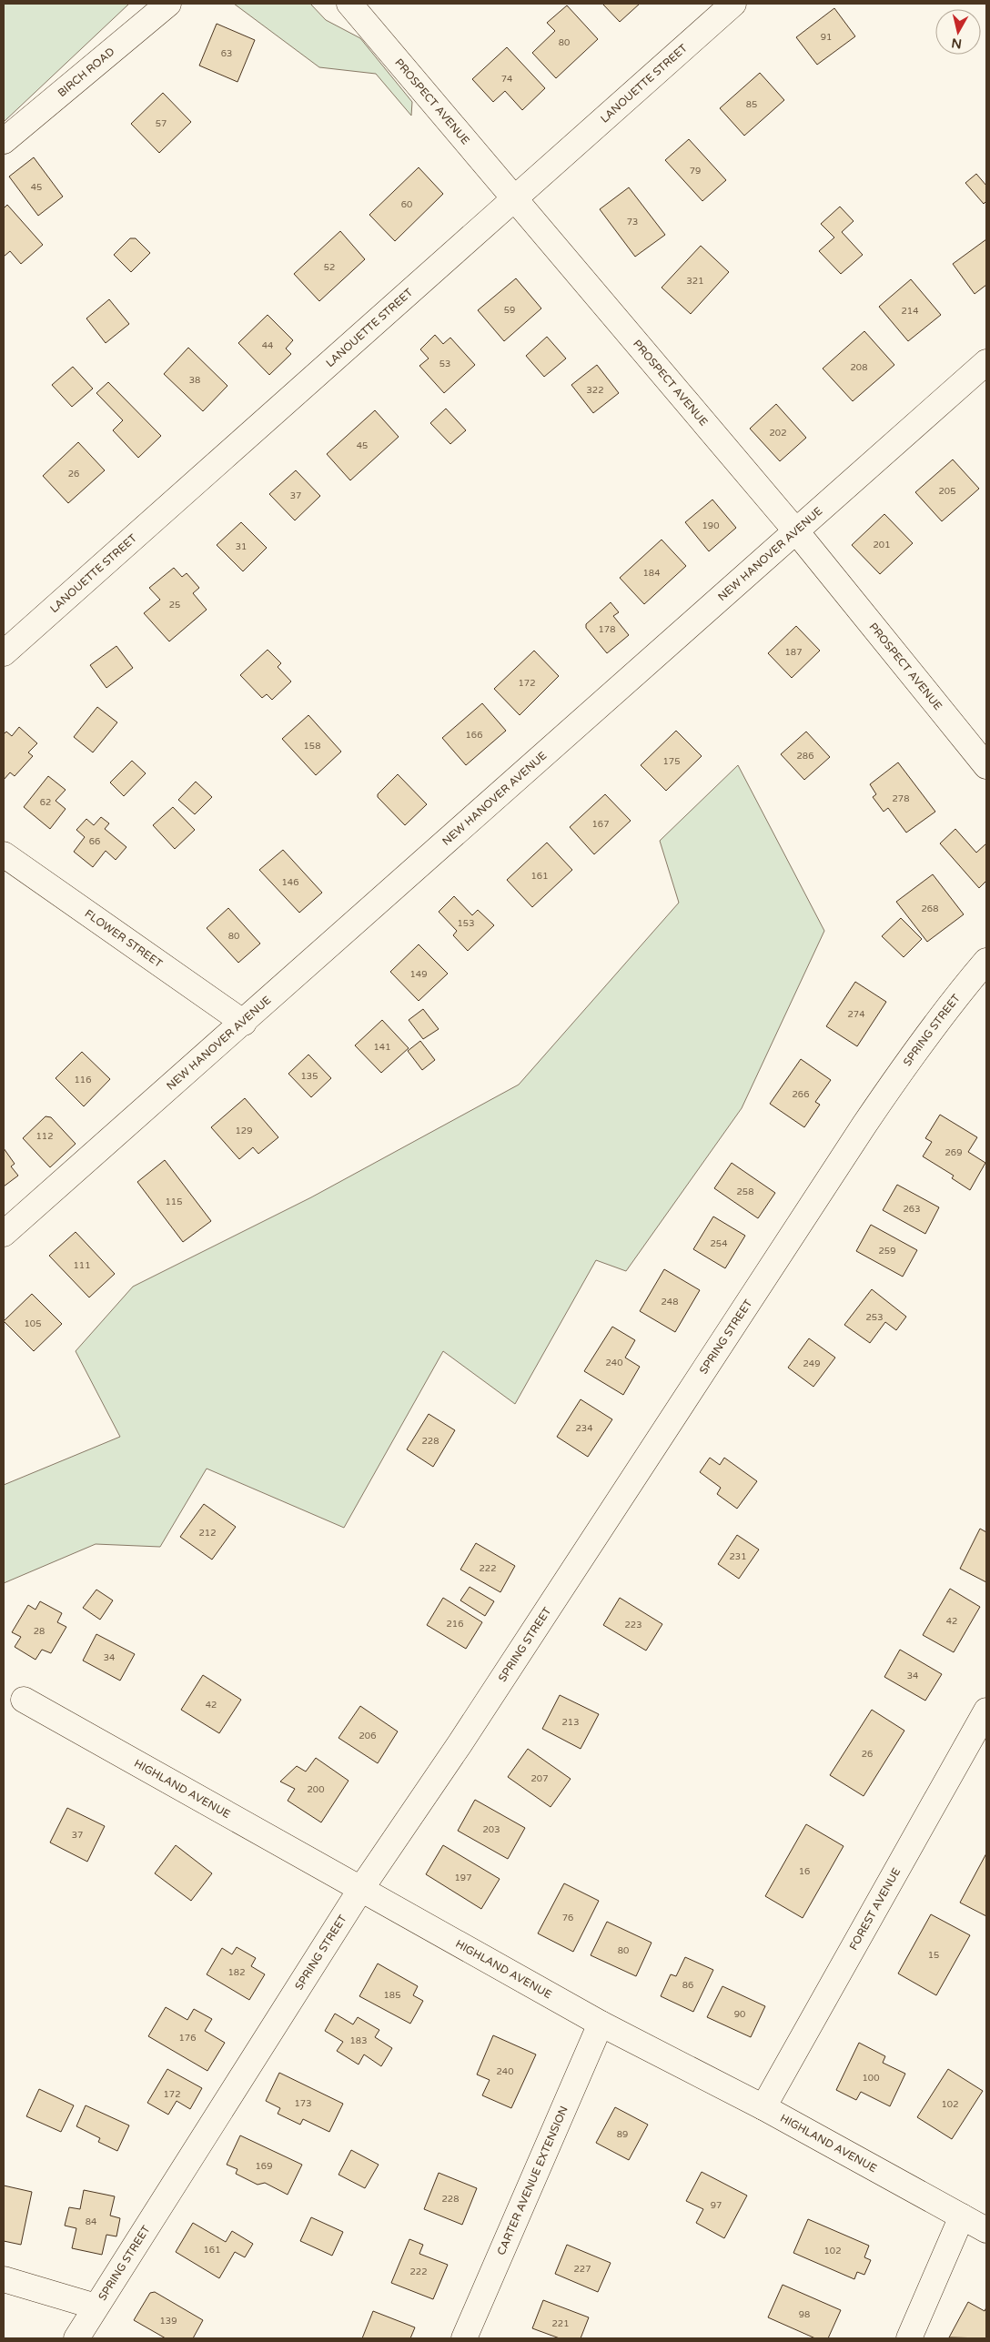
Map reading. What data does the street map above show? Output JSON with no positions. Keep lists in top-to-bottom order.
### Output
{
  "streets": {
    "street": [
      "BIRCH ROAD",
      "LANOUETTE STREET",
      "PROSPECT AVENUE",
      "NEW HANOVER AVENUE",
      "FLOWER STREET",
      "SPRING STREET",
      "HIGHLAND AVENUE",
      "FOREST AVENUE",
      "CARTER AVENUE EXTENSION"
    ]
  },
  "crossings": [
    ["LANOUETTE STREET", "PROSPECT AVENUE"],
    ["PROSPECT AVENUE", "NEW HANOVER AVENUE"],
    ["NEW HANOVER AVENUE", "FLOWER STREET"],
    ["SPRING STREET", "HIGHLAND AVENUE"],
    ["HIGHLAND AVENUE", "FOREST AVENUE"],
    ["HIGHLAND AVENUE", "CARTER AVENUE EXTENSION"]
  ],
  "house_numbers": [
    "91",
    "80",
    "63",
    "74",
    "85",
    "57",
    "79",
    "45",
    "60",
    "73",
    "52",
    "321",
    "59",
    "214",
    "44",
    "53",
    "208",
    "38",
    "322",
    "202",
    "45",
    "26",
    "205",
    "37",
    "190",
    "201",
    "31",
    "184",
    "25",
    "178",
    "187",
    "172",
    "166",
    "158",
    "286",
    "175",
    "278",
    "62",
    "167",
    "66",
    "161",
    "146",
    "268",
    "153",
    "80",
    "149",
    "274",
    "141",
    "135",
    "116",
    "266",
    "129",
    "112",
    "269",
    "258",
    "115",
    "263",
    "254",
    "259",
    "111",
    "248",
    "253",
    "105",
    "240",
    "249",
    "234",
    "228",
    "212",
    "231",
    "222",
    "42",
    "216",
    "223",
    "28",
    "34",
    "34",
    "42",
    "213",
    "206",
    "26",
    "207",
    "200",
    "203",
    "37",
    "16",
    "197",
    "76",
    "80",
    "15",
    "182",
    "86",
    "185",
    "90",
    "176",
    "183",
    "240",
    "100",
    "172",
    "173",
    "102",
    "89",
    "169",
    "228",
    "97",
    "84",
    "161",
    "102",
    "227",
    "222",
    "98",
    "139",
    "221"
  ],
  "north": "bottom"
}
